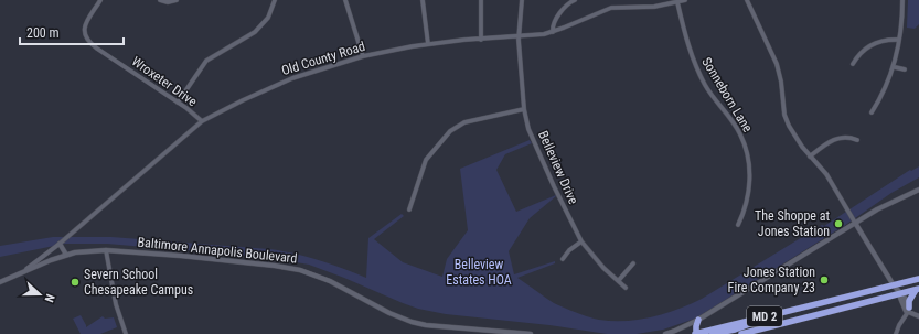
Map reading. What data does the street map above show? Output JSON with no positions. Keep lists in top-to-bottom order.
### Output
{
  "streets": {
    "highway": ["MD 2"],
    "street": [
      "Old County Road",
      "Wroxeter Drive",
      "Sonneborn Lane",
      "Belleview Drive",
      "Baltimore Annapolis Boulevard"
    ]
  },
  "crossings": [
    ["Old County Road", "Wroxeter Drive"],
    ["Old County Road", "Sonneborn Lane"],
    ["Old County Road", "Belleview Drive"],
    ["Old County Road", "Baltimore Annapolis Boulevard"]
  ],
  "parks": ["Belleview Estates HOA"],
  "places": ["The Shoppe at Jones Station", "Jones Station Fire Company 23", "Severn School Chesapeake Campus"],
  "scale_bar": "200 m",
  "north": "right"
}
